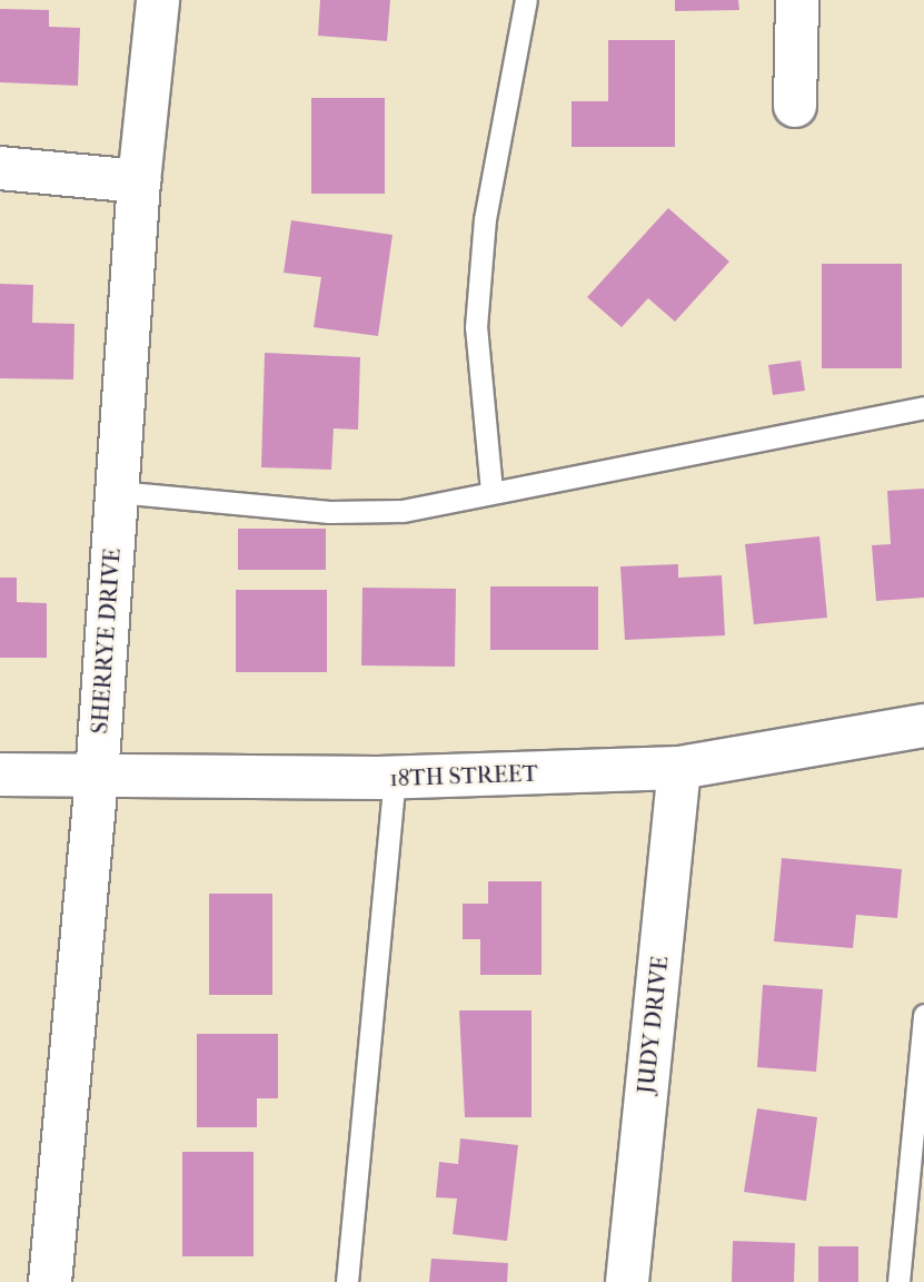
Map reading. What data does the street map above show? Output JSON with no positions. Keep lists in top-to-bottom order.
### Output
{
  "streets": {
    "street": ["SHERRYE DRIVE", "18TH STREET", "JUDY DRIVE"]
  },
  "crossings": [
    ["SHERRYE DRIVE", "18TH STREET"],
    ["18TH STREET", "JUDY DRIVE"]
  ]
}
